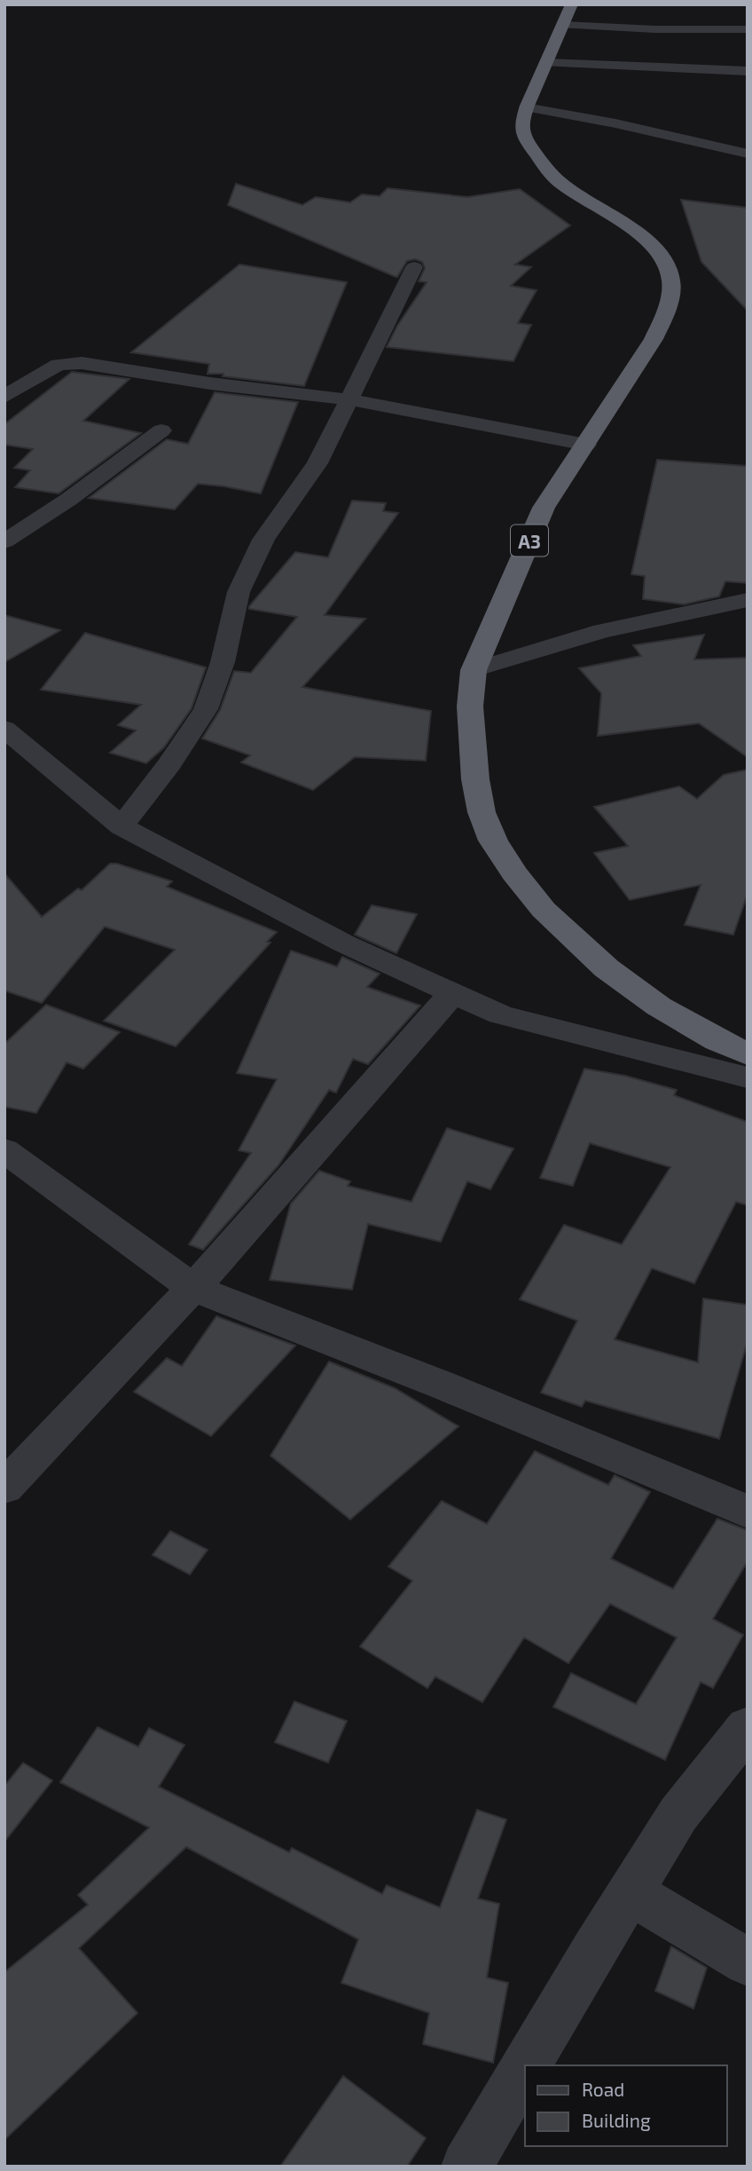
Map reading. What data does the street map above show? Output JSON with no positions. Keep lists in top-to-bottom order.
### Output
{
  "streets": {
    "highway": ["A3"]
  },
  "legend": ["Road", "Building"]
}
